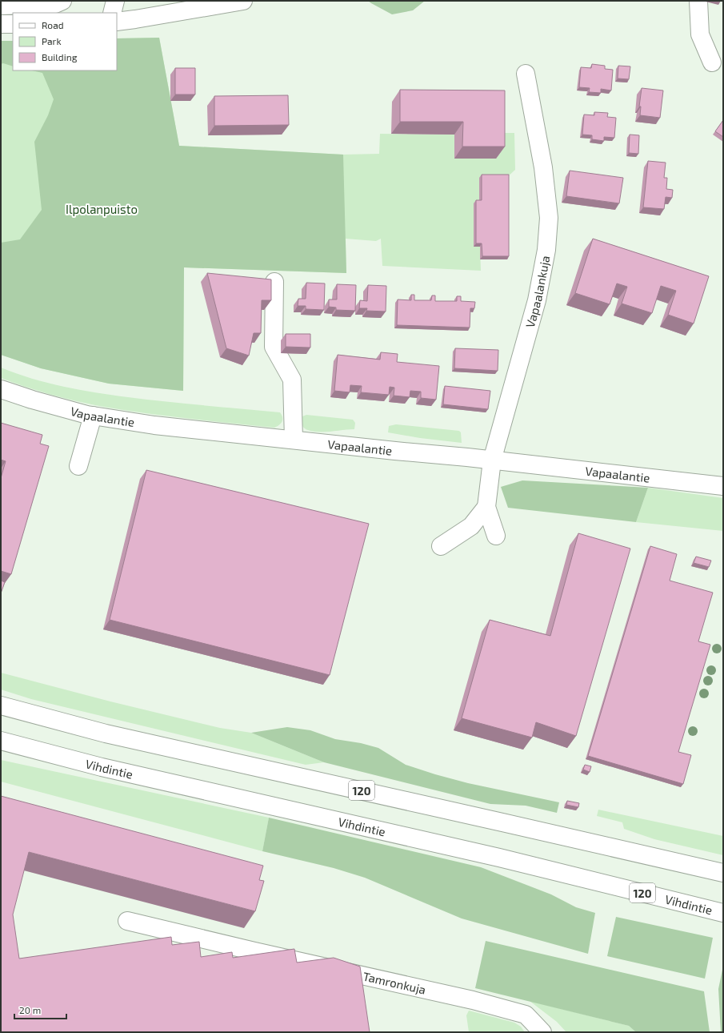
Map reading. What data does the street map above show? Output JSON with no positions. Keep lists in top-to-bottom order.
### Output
{
  "streets": {
    "main road": [
      "Vapaalankuja",
      "Vapaalantie",
      "Vihdintie",
      "120",
      "Tamronkuja"
    ]
  },
  "crossings": [
    ["Vapaalankuja", "Vapaalantie"]
  ],
  "parks": ["Ilpolanpuisto"],
  "legend": ["Road", "Park", "Building"],
  "scale_bar": "20 m"
}
